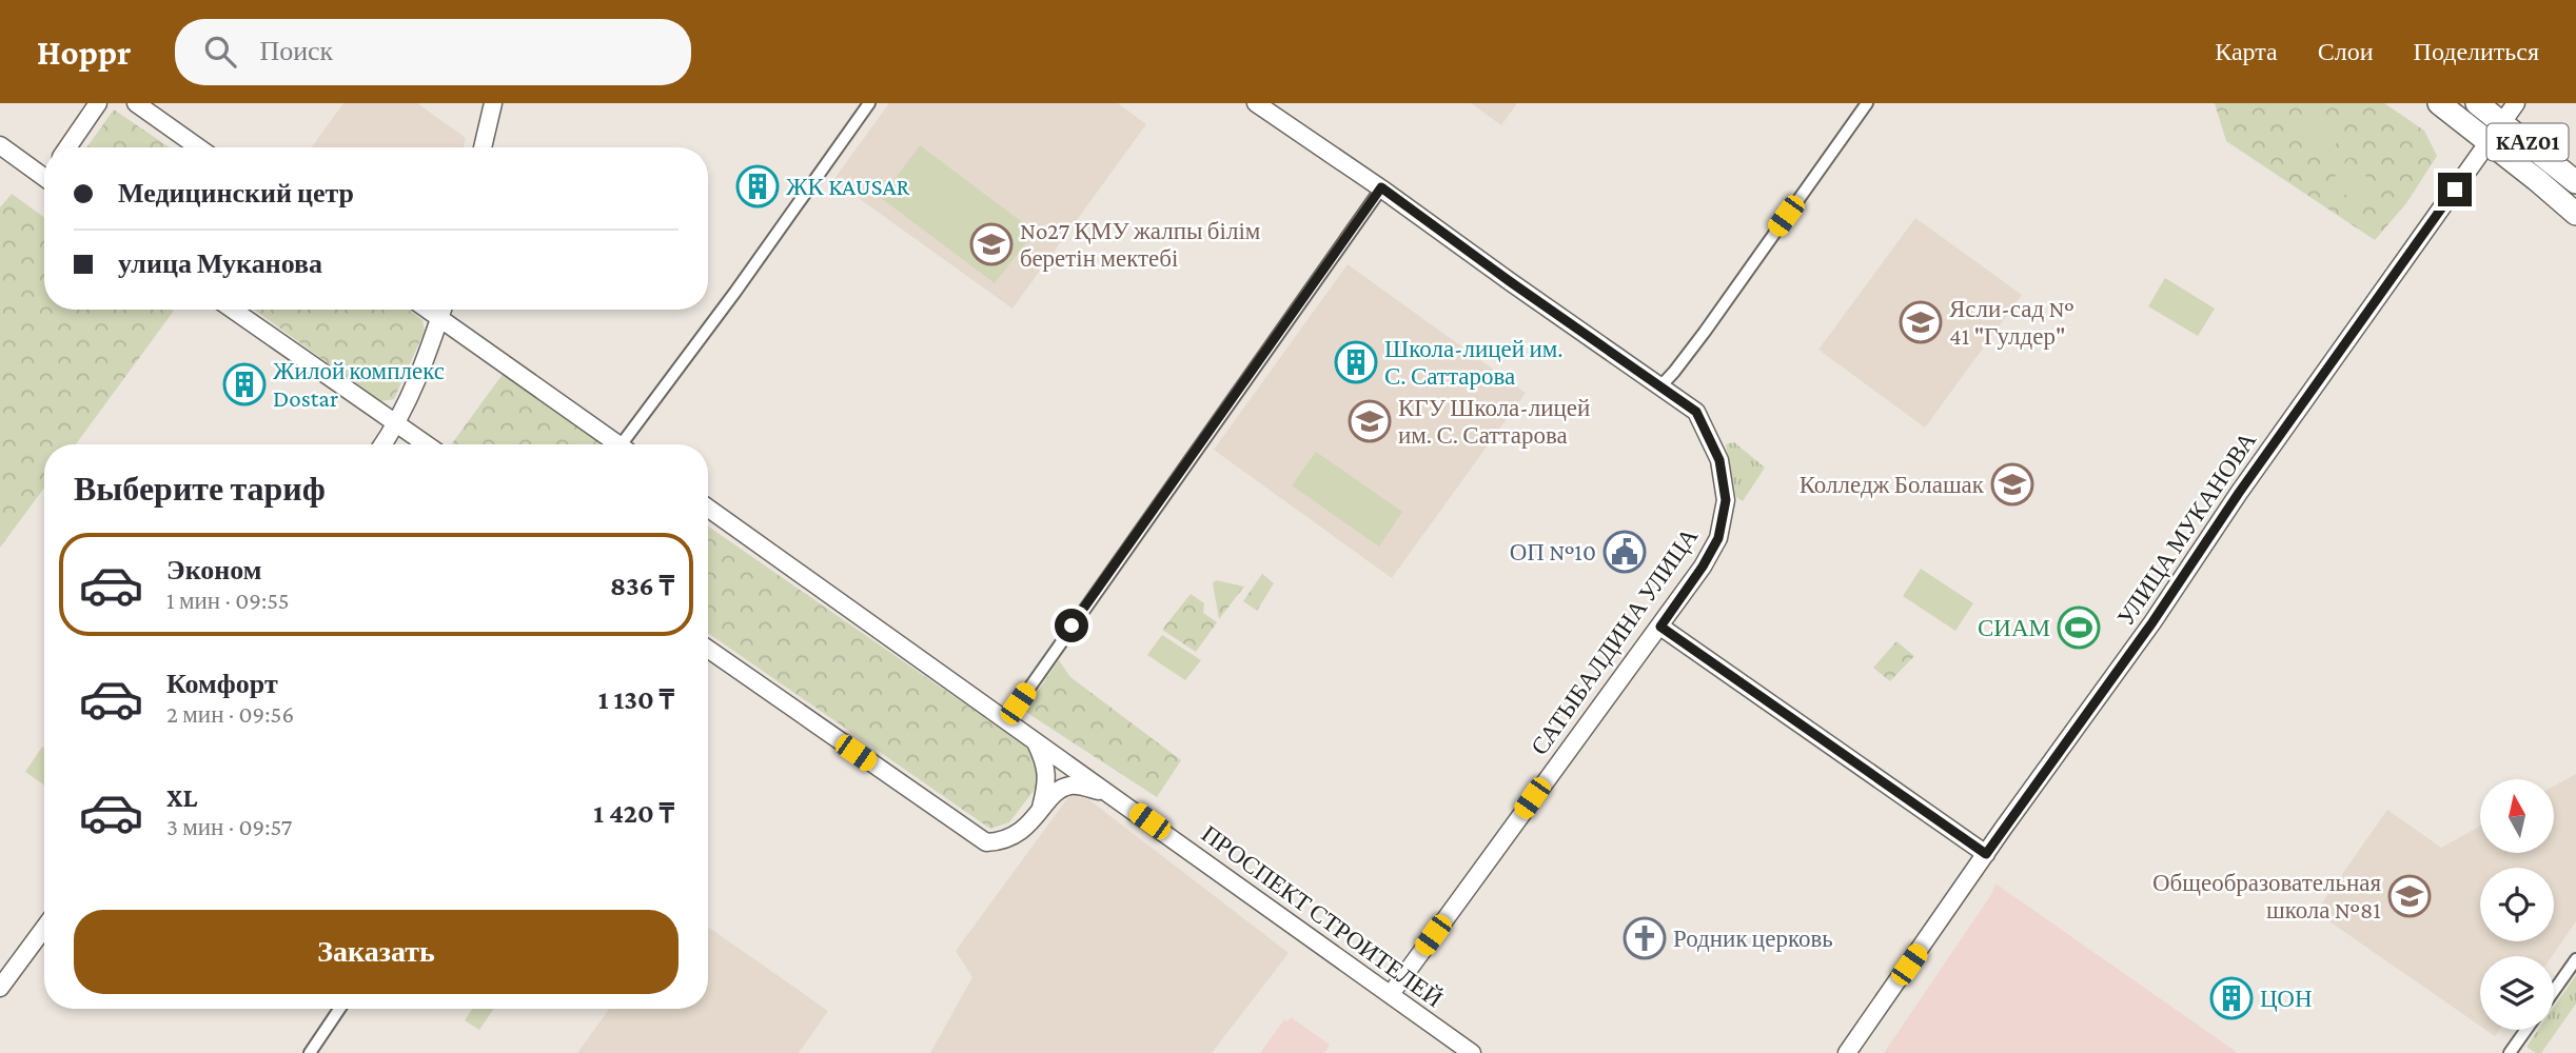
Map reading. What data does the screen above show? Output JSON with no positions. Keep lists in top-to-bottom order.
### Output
{
  "streets": {
    "highway": ["KАZ01"],
    "main road": ["УЛИЦА МУКАНОВА", "САТЫБАЛДИНА УЛИЦА", "ПРОСПЕКТ СТРОИТЕЛЕЙ"]
  },
  "crossings": [
    ["KАZ01", "УЛИЦА МУКАНОВА"],
    ["САТЫБАЛДИНА УЛИЦА", "ПРОСПЕКТ СТРОИТЕЛЕЙ"]
  ],
  "places": {
    "building": [
      "ЖК KAUSAR",
      "Школа-лицей им. С. Саттарова",
      "Жилой комплекс Dostar",
      "ЦОН"
    ],
    "school or university": [
      "No27 ҚМУ жалпы білім беретін мектебі",
      "Ясли-сад № 41 \"Гулдер\"",
      "КГУ Школа-лицей им. С. Саттарова",
      "Колледж Болашак",
      "Общеобразовательная школа №81"
    ],
    "public building": ["ОП №10"],
    "sports": ["СИАМ"],
    "church": ["Родник церковь"]
  },
  "north": "top",
  "page": {
    "header": "Hoppr",
    "search": "Поиск",
    "nav": ["Карта", "Слои", "Поделиться"],
    "banner": ["Медицинский цетр", "улица Муканова"],
    "heading": "Выберите тариф",
    "list": [
      {
        "name": "Эконом",
        "note": "1 мин · 09:55",
        "value": "836 ₸"
      },
      {
        "name": "Комфорт",
        "note": "2 мин · 09:56",
        "value": "1 130 ₸"
      },
      {
        "name": "XL",
        "note": "3 мин · 09:57",
        "value": "1 420 ₸"
      }
    ],
    "buttons": "Заказать"
  }
}
